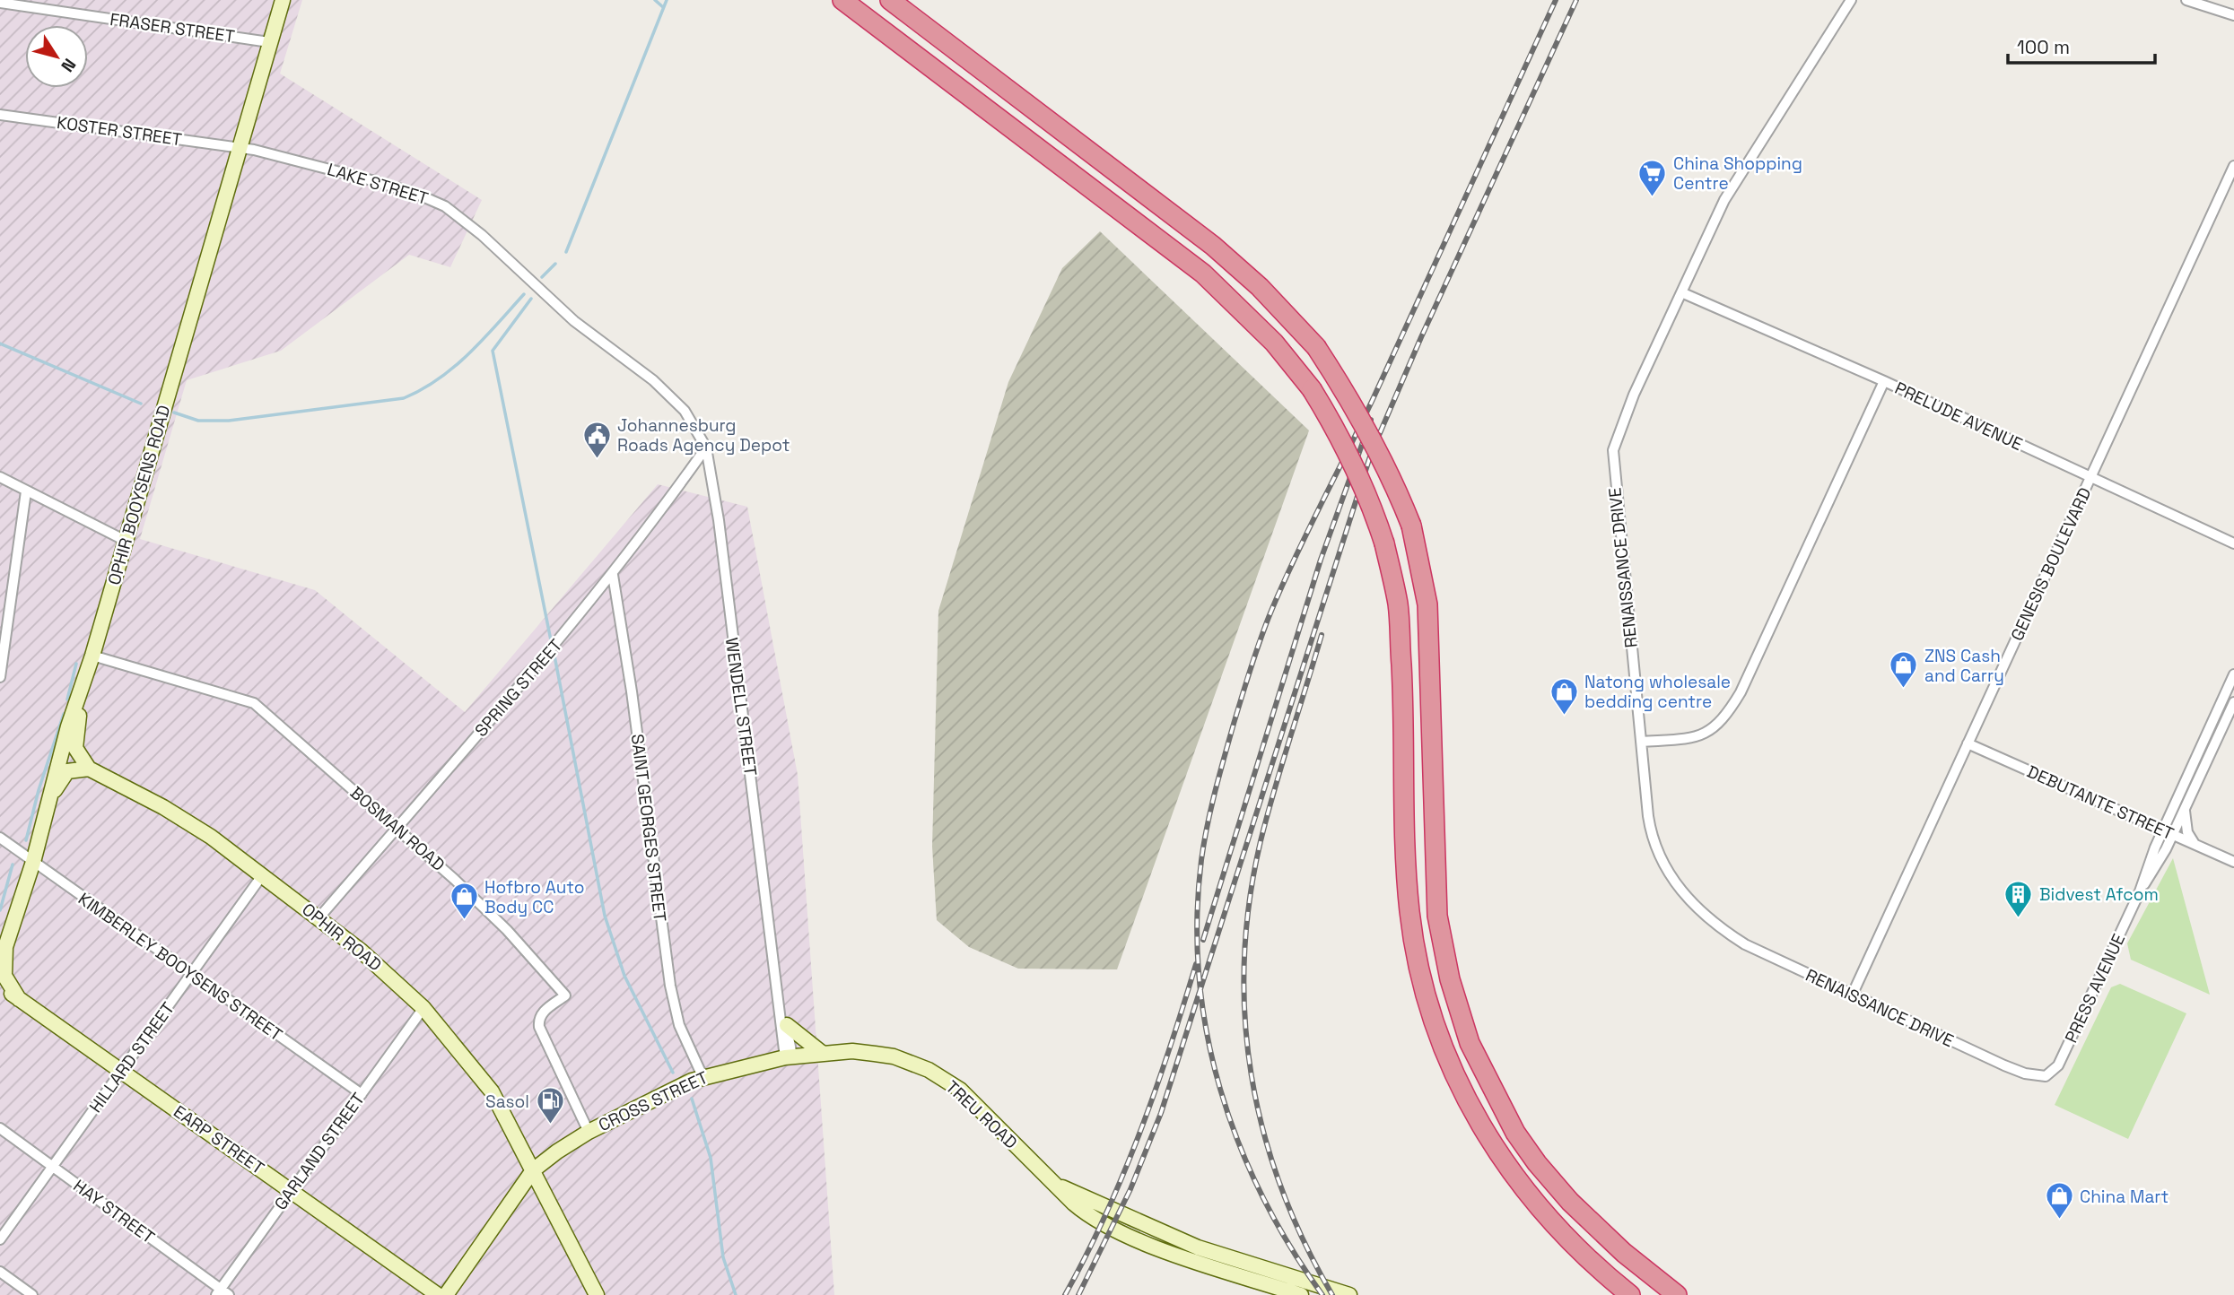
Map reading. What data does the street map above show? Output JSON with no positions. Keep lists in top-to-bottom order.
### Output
{
  "streets": {
    "street": [
      "FRASER STREET",
      "KOSTER STREET",
      "LAKE STREET",
      "PRELUDE AVENUE",
      "OPHIR BOOYSENS ROAD",
      "GENESIS BOULEVARD",
      "RENAISSANCE DRIVE",
      "SPRING STREET",
      "WENDELL STREET",
      "DEBUTANTE STREET",
      "SAINT GEORGES STREET",
      "BOSMAN ROAD",
      "OPHIR ROAD",
      "KIMBERLEY BOOYSENS STREET",
      "PRESS AVENUE",
      "HILLARD STREET",
      "CROSS STREET",
      "TREU ROAD",
      "EARP STREET",
      "GARLAND STREET",
      "HAY STREET"
    ]
  },
  "crossings": [
    ["FRASER STREET", "OPHIR BOOYSENS ROAD"],
    ["KOSTER STREET", "LAKE STREET"],
    ["KOSTER STREET", "OPHIR BOOYSENS ROAD"],
    ["LAKE STREET", "OPHIR BOOYSENS ROAD"],
    ["LAKE STREET", "SPRING STREET"],
    ["LAKE STREET", "WENDELL STREET"],
    ["PRELUDE AVENUE", "GENESIS BOULEVARD"],
    ["PRELUDE AVENUE", "RENAISSANCE DRIVE"],
    ["OPHIR BOOYSENS ROAD", "BOSMAN ROAD"],
    ["OPHIR BOOYSENS ROAD", "KIMBERLEY BOOYSENS STREET"],
    ["OPHIR BOOYSENS ROAD", "EARP STREET"],
    ["GENESIS BOULEVARD", "RENAISSANCE DRIVE"],
    ["GENESIS BOULEVARD", "DEBUTANTE STREET"],
    ["RENAISSANCE DRIVE", "PRESS AVENUE"],
    ["SPRING STREET", "WENDELL STREET"],
    ["SPRING STREET", "SAINT GEORGES STREET"],
    ["SPRING STREET", "BOSMAN ROAD"],
    ["SPRING STREET", "OPHIR ROAD"],
    ["WENDELL STREET", "CROSS STREET"],
    ["WENDELL STREET", "TREU ROAD"],
    ["DEBUTANTE STREET", "PRESS AVENUE"],
    ["SAINT GEORGES STREET", "CROSS STREET"],
    ["BOSMAN ROAD", "CROSS STREET"],
    ["OPHIR ROAD", "HILLARD STREET"],
    ["OPHIR ROAD", "CROSS STREET"],
    ["OPHIR ROAD", "GARLAND STREET"],
    ["KIMBERLEY BOOYSENS STREET", "HILLARD STREET"],
    ["KIMBERLEY BOOYSENS STREET", "GARLAND STREET"],
    ["HILLARD STREET", "EARP STREET"],
    ["HILLARD STREET", "HAY STREET"],
    ["CROSS STREET", "TREU ROAD"],
    ["EARP STREET", "GARLAND STREET"],
    ["GARLAND STREET", "HAY STREET"]
  ],
  "places": {
    "supermarket": ["China Shopping Centre"],
    "public building": ["Johannesburg Roads Agency Depot"],
    "shop": [
      "ZNS Cash and Carry",
      "Natong wholesale bedding centre",
      "Hofbro Auto Body CC",
      "China Mart"
    ],
    "building": ["Bidvest Afcom"],
    "fuel station": ["Sasol"]
  },
  "scale_bar": "100 m",
  "north": "bottom right"
}
